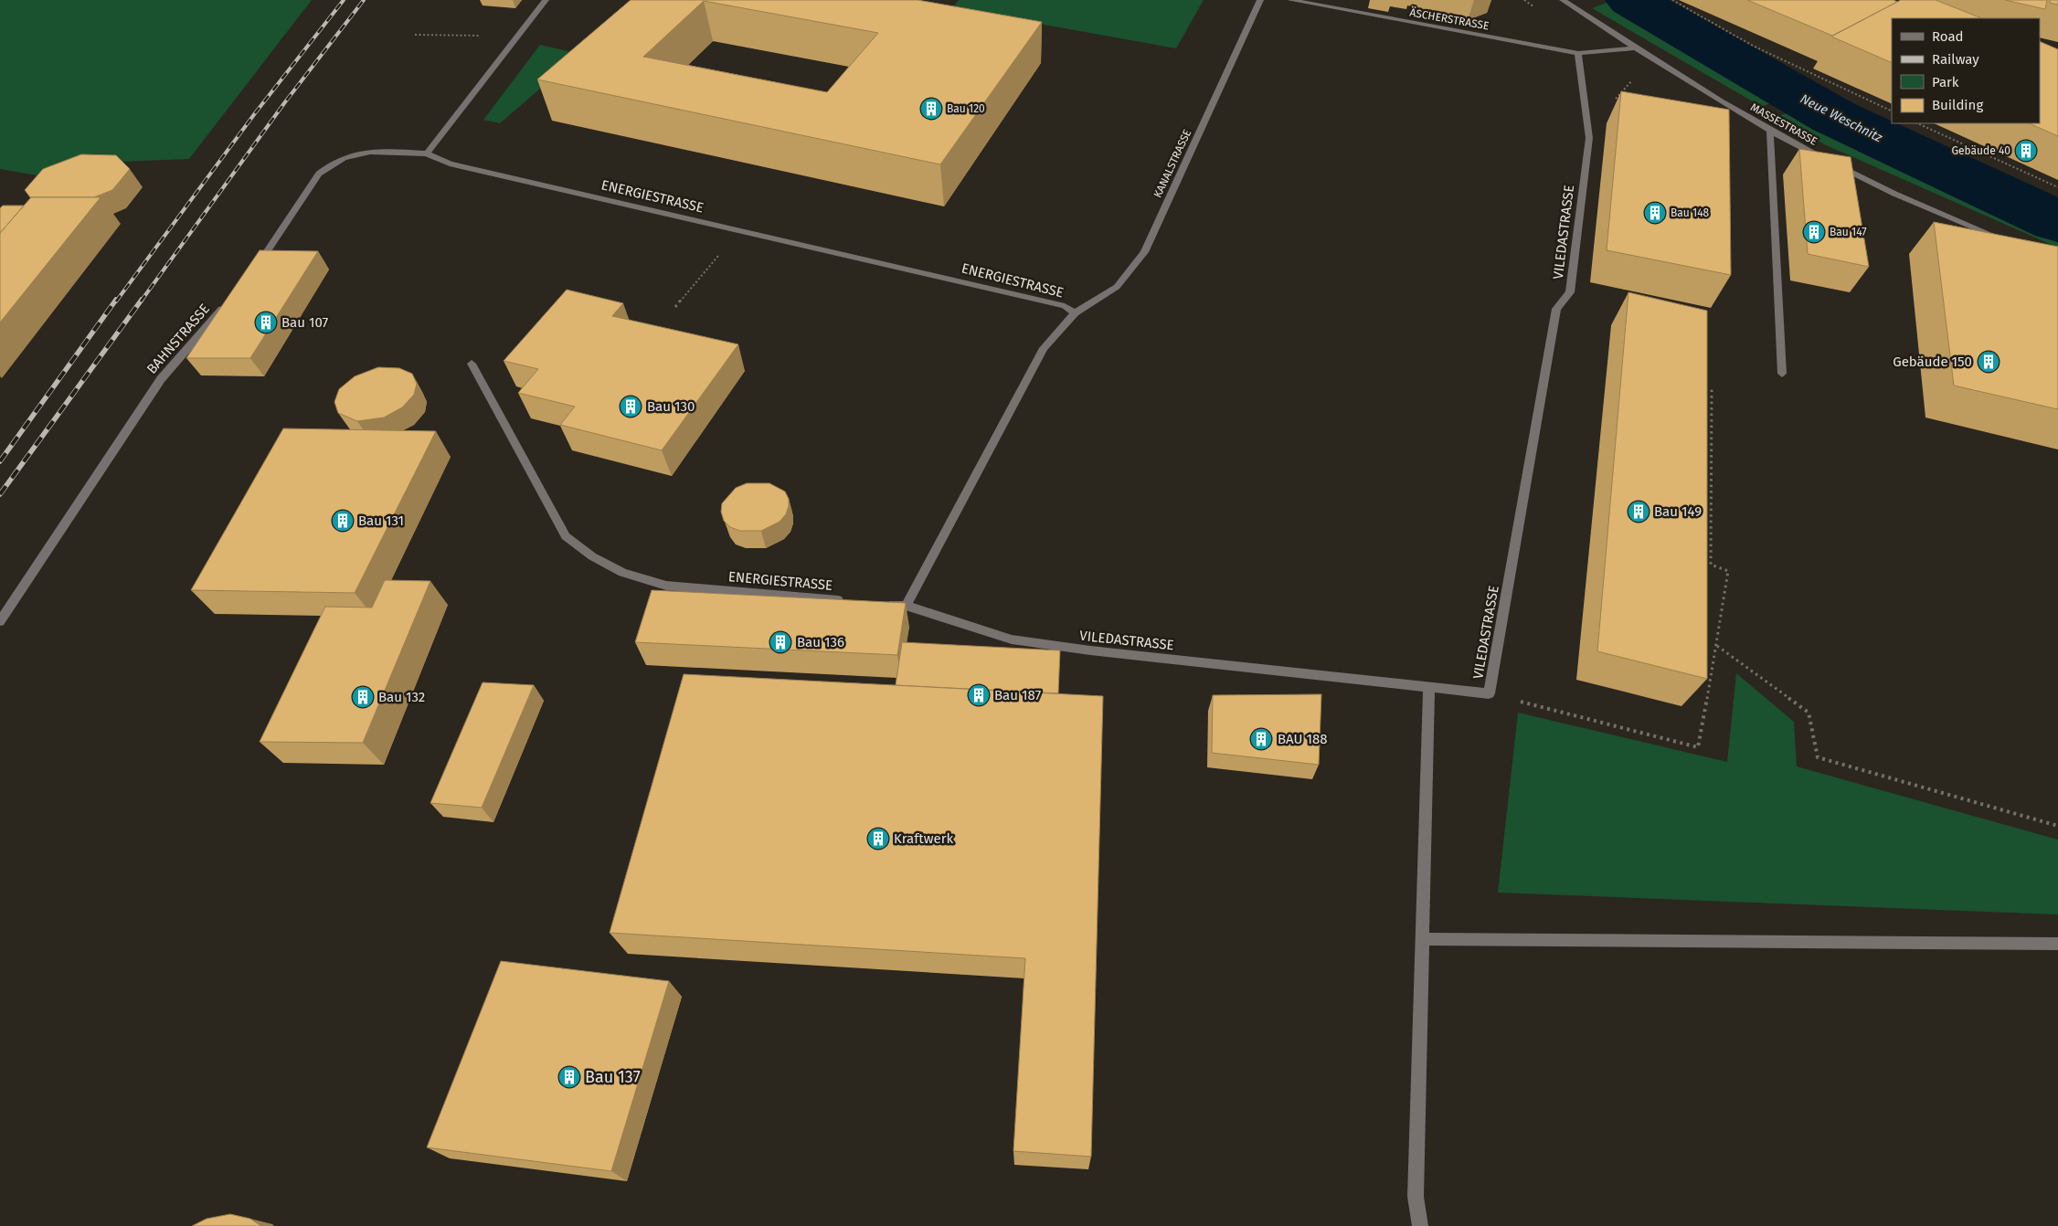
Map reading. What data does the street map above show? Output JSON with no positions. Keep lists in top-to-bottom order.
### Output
{
  "streets": {
    "lane": [
      "ÄSCHERSTRASSE",
      "MASSESTRASSE",
      "KANALSTRASSE",
      "ENERGIESTRASSE",
      "VILEDASTRASSE",
      "BAHNSTRASSE"
    ]
  },
  "crossings": [
    ["ÄSCHERSTRASSE", "VILEDASTRASSE"],
    ["KANALSTRASSE", "ENERGIESTRASSE"],
    ["ENERGIESTRASSE", "VILEDASTRASSE"]
  ],
  "water": ["Neue Weschnitz"],
  "places": {
    "building": [
      "Bau 120",
      "Gebäude 40",
      "Bau 148",
      "Bau 147",
      "Bau 107",
      "Gebäude 150",
      "Bau 130",
      "Bau 149",
      "Bau 131",
      "Bau 136",
      "Bau 187",
      "Bau 132",
      "BAU 188",
      "Kraftwerk",
      "Bau 137"
    ]
  },
  "legend": [
    "Road",
    "Railway",
    "Park",
    "Building"
  ]
}
